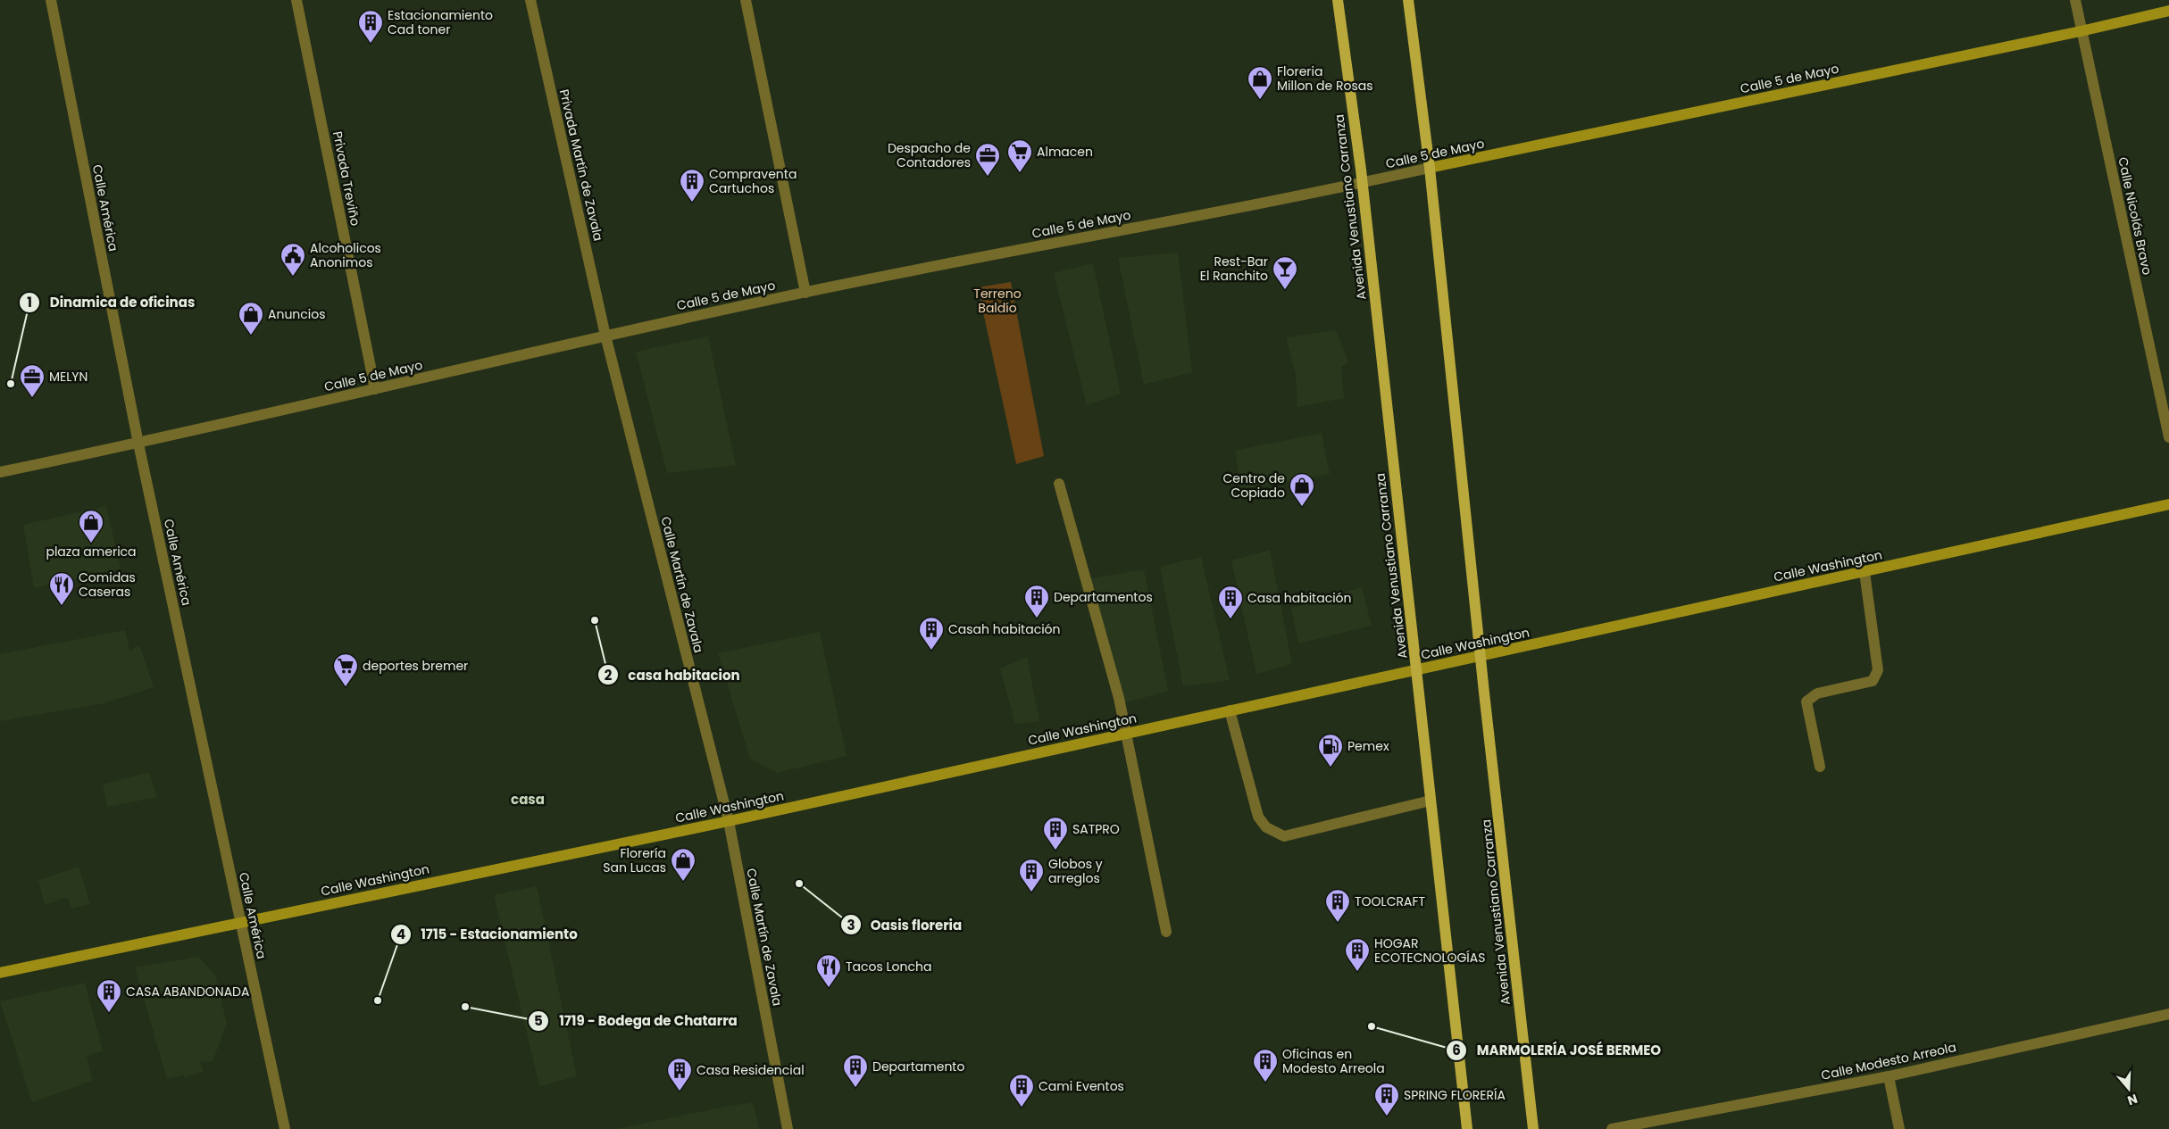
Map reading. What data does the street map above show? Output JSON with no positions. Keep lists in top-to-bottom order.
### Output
{
  "streets": {
    "main road": ["Calle 5 de Mayo", "Avenida Venustiano Carranza", "Calle Washington"],
    "street": [
      "Privada Martín de Zavala",
      "Privada Treviño",
      "Calle América",
      "Calle Nicolás Bravo",
      "Calle Martín de Zavala",
      "Calle Modesto Arreola"
    ]
  },
  "crossings": [
    ["Calle 5 de Mayo", "Privada Martín de Zavala"],
    ["Calle 5 de Mayo", "Privada Treviño"],
    ["Calle 5 de Mayo", "Avenida Venustiano Carranza"],
    ["Calle 5 de Mayo", "Calle América"],
    ["Calle 5 de Mayo", "Calle Nicolás Bravo"],
    ["Calle 5 de Mayo", "Calle Martín de Zavala"],
    ["Privada Martín de Zavala", "Calle Martín de Zavala"],
    ["Avenida Venustiano Carranza", "Calle Washington"],
    ["Calle América", "Calle Washington"],
    ["Calle Washington", "Calle Martín de Zavala"]
  ],
  "districts": ["casa"],
  "parks": ["Terreno Baldío"],
  "places": {
    "building": [
      "Estacionamiento Cad toner",
      "Compraventa Cartuchos",
      "Departamentos",
      "Casa habitación",
      "Casah habitación",
      "SATPRO",
      "Globos y arreglos",
      "TOOLCRAFT",
      "HOGAR ECOTECNOLOGÍAS",
      "CASA ABANDONADA",
      "Oficinas en Modesto Arreola",
      "Departamento",
      "Casa Residencial",
      "Cami Eventos",
      "SPRING FLORERÍA"
    ],
    "shop": [
      "Floreria Millon de Rosas",
      "Anuncios",
      "Centro de Copiado",
      "plaza america",
      "Florería San Lucas"
    ],
    "supermarket": ["Almacen", "deportes bremer"],
    "office": ["Despacho de Contadores", "MELYN"],
    "public building": ["Alcoholicos Anonimos"],
    "bar": ["Rest-Bar El Ranchito"],
    "other": [
      "Dinamica de oficinas",
      "casa habitacion",
      "Oasis floreria",
      "1715 - Estacionamiento",
      "1719 - Bodega de Chatarra",
      "MARMOLERÍA JOSÉ BERMEO"
    ],
    "restaurant": ["Comidas Caseras", "Tacos Loncha"],
    "fuel station": ["Pemex"]
  },
  "north": "bottom"
}
